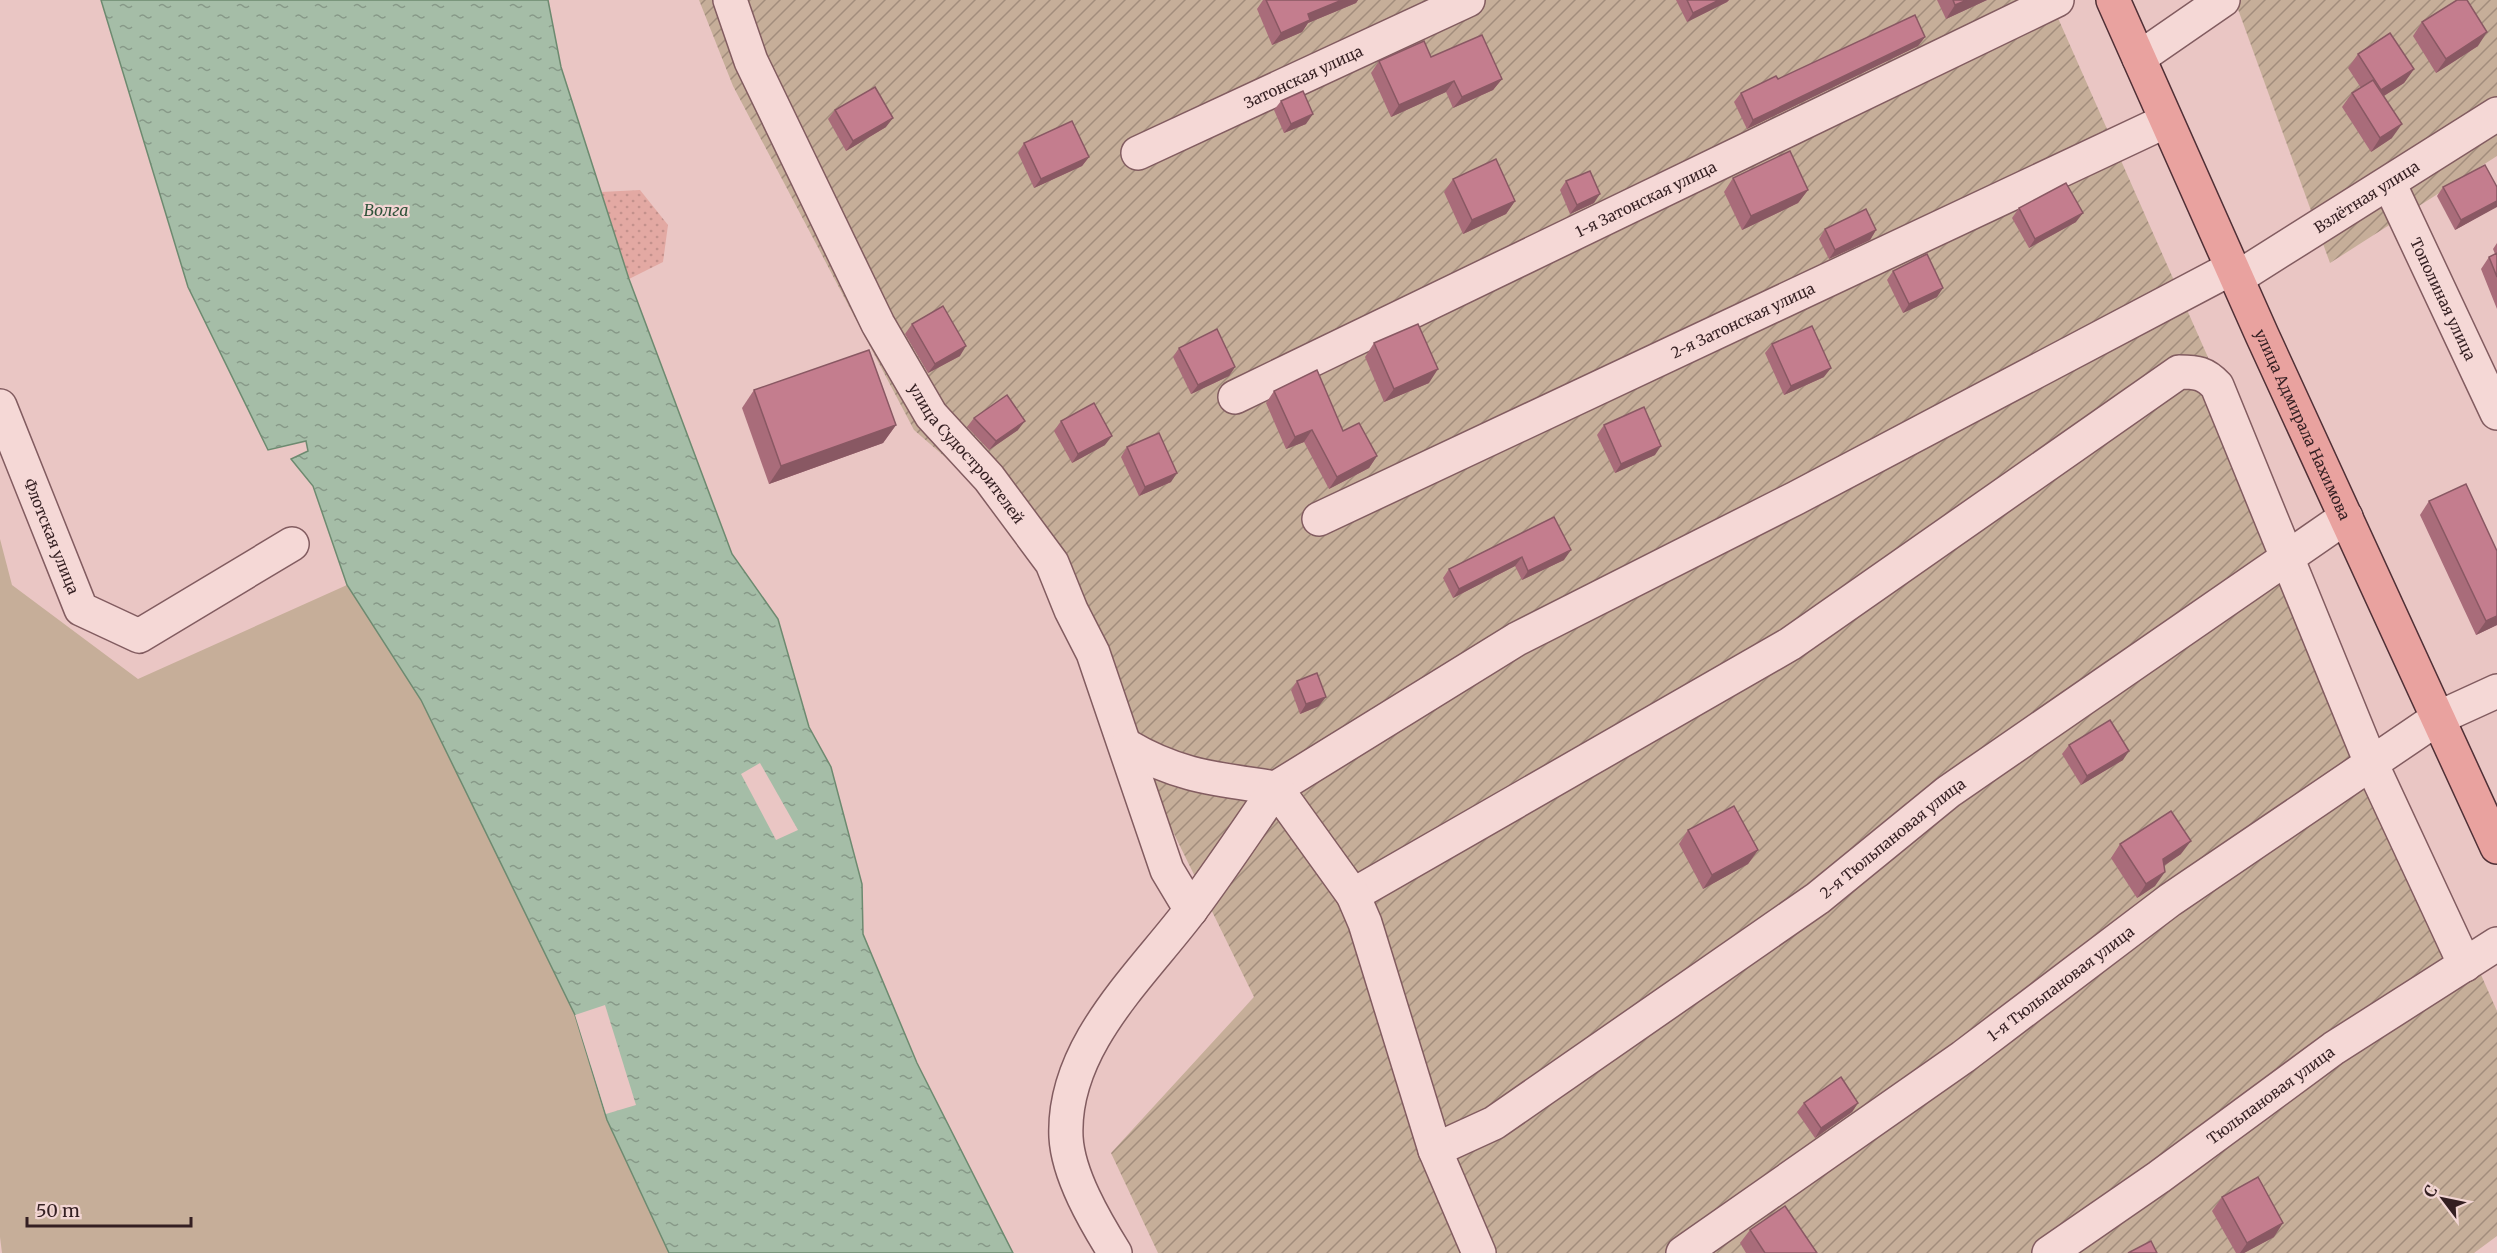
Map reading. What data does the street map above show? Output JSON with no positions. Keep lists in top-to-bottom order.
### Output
{
  "streets": {
    "main road": ["улица Адмирала Нахимова"],
    "street": [
      "Затонская улица",
      "Взлётная улица",
      "1-я Затонская улица",
      "Тополиная улица",
      "2-я Затонская улица",
      "улица Судостроителей",
      "Флотская улица",
      "2-я Тюльпановая улица",
      "1-я Тюльпановая улица",
      "Тюльпановая улица"
    ]
  },
  "crossings": [
    ["Взлётная улица", "Тополиная улица"],
    ["Взлётная улица", "улица Адмирала Нахимова"],
    ["2-я Затонская улица", "улица Адмирала Нахимова"],
    ["улица Адмирала Нахимова", "2-я Тюльпановая улица"],
    ["улица Адмирала Нахимова", "1-я Тюльпановая улица"]
  ],
  "water": ["Волга"],
  "scale_bar": "50 m",
  "north": "top left"
}
